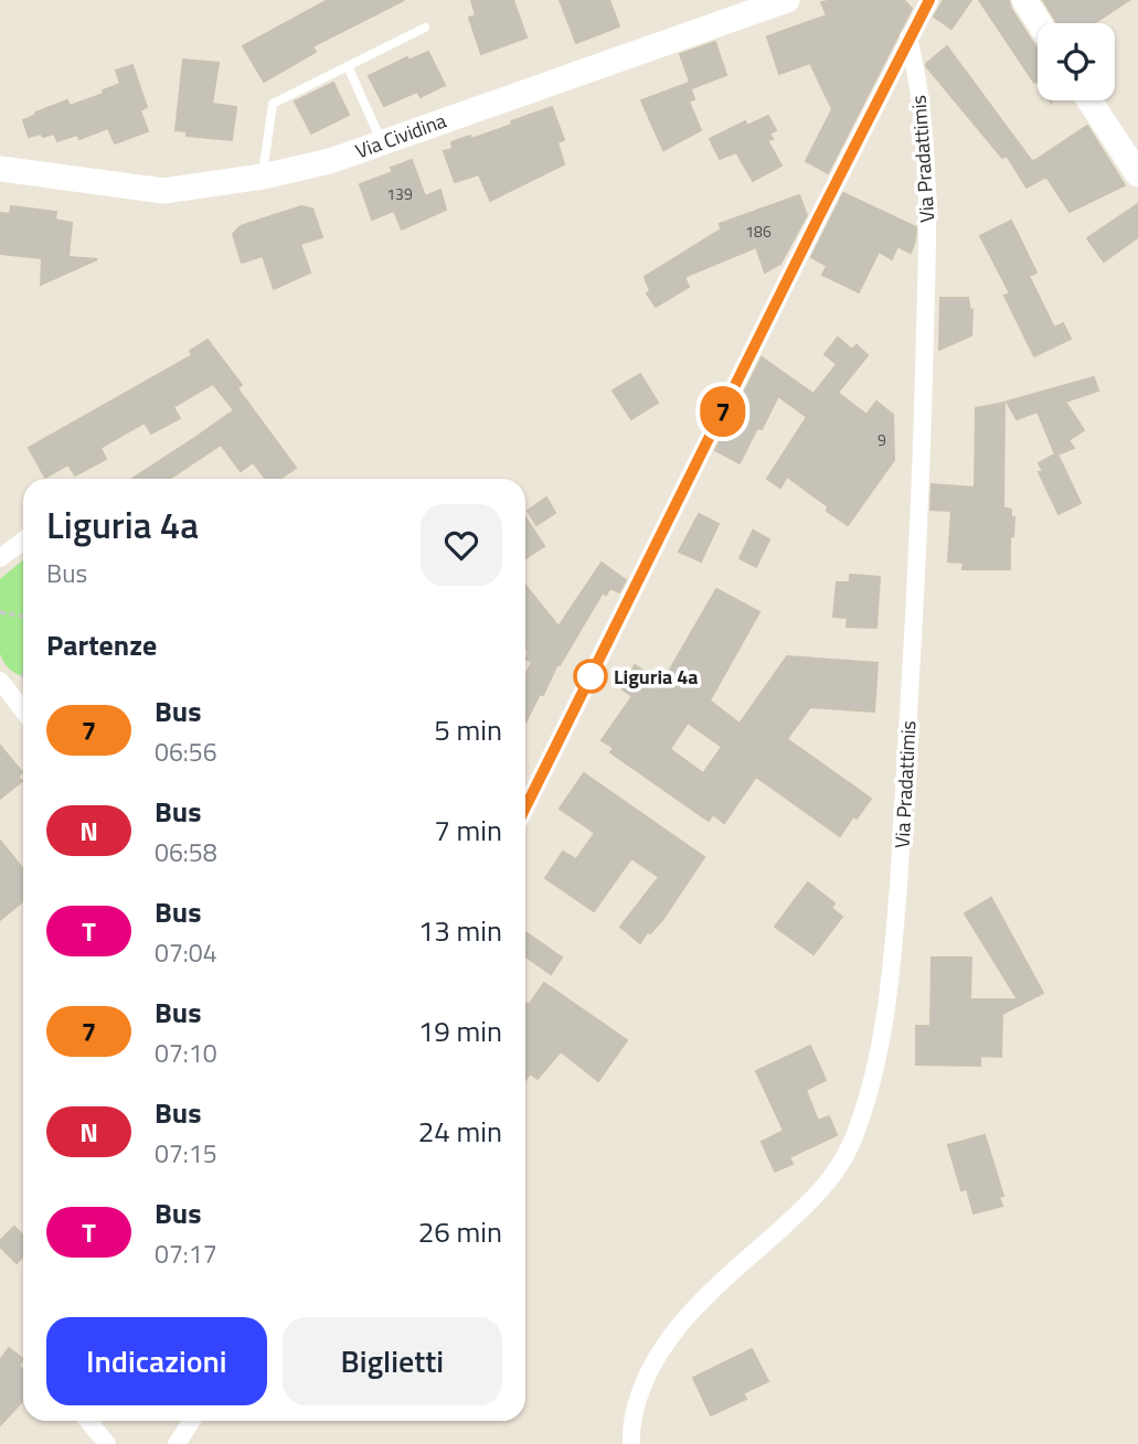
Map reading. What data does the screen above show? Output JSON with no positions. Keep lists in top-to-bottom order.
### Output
{
  "streets": {
    "street": ["Via Cividina", "Via Pradattimis"]
  },
  "places": ["Liguria 4a"],
  "lines": ["bus line 7"],
  "house_numbers": ["139", "186", "9"],
  "page": {
    "on_map": "7",
    "heading": [
      ["Liguria 4a", "Bus"],
      "Partenze"
    ],
    "list": [
      {
        "mark": "7",
        "name": "Bus",
        "note": "06:56",
        "value": "5 min"
      },
      {
        "mark": "N",
        "name": "Bus",
        "note": "06:58",
        "value": "7 min"
      },
      {
        "mark": "T",
        "name": "Bus",
        "note": "07:04",
        "value": "13 min"
      },
      {
        "mark": "7",
        "name": "Bus",
        "note": "07:10",
        "value": "19 min"
      },
      {
        "mark": "N",
        "name": "Bus",
        "note": "07:15",
        "value": "24 min"
      },
      {
        "mark": "T",
        "name": "Bus",
        "note": "07:17",
        "value": "26 min"
      }
    ],
    "buttons": ["Indicazioni", "Biglietti"]
  }
}
